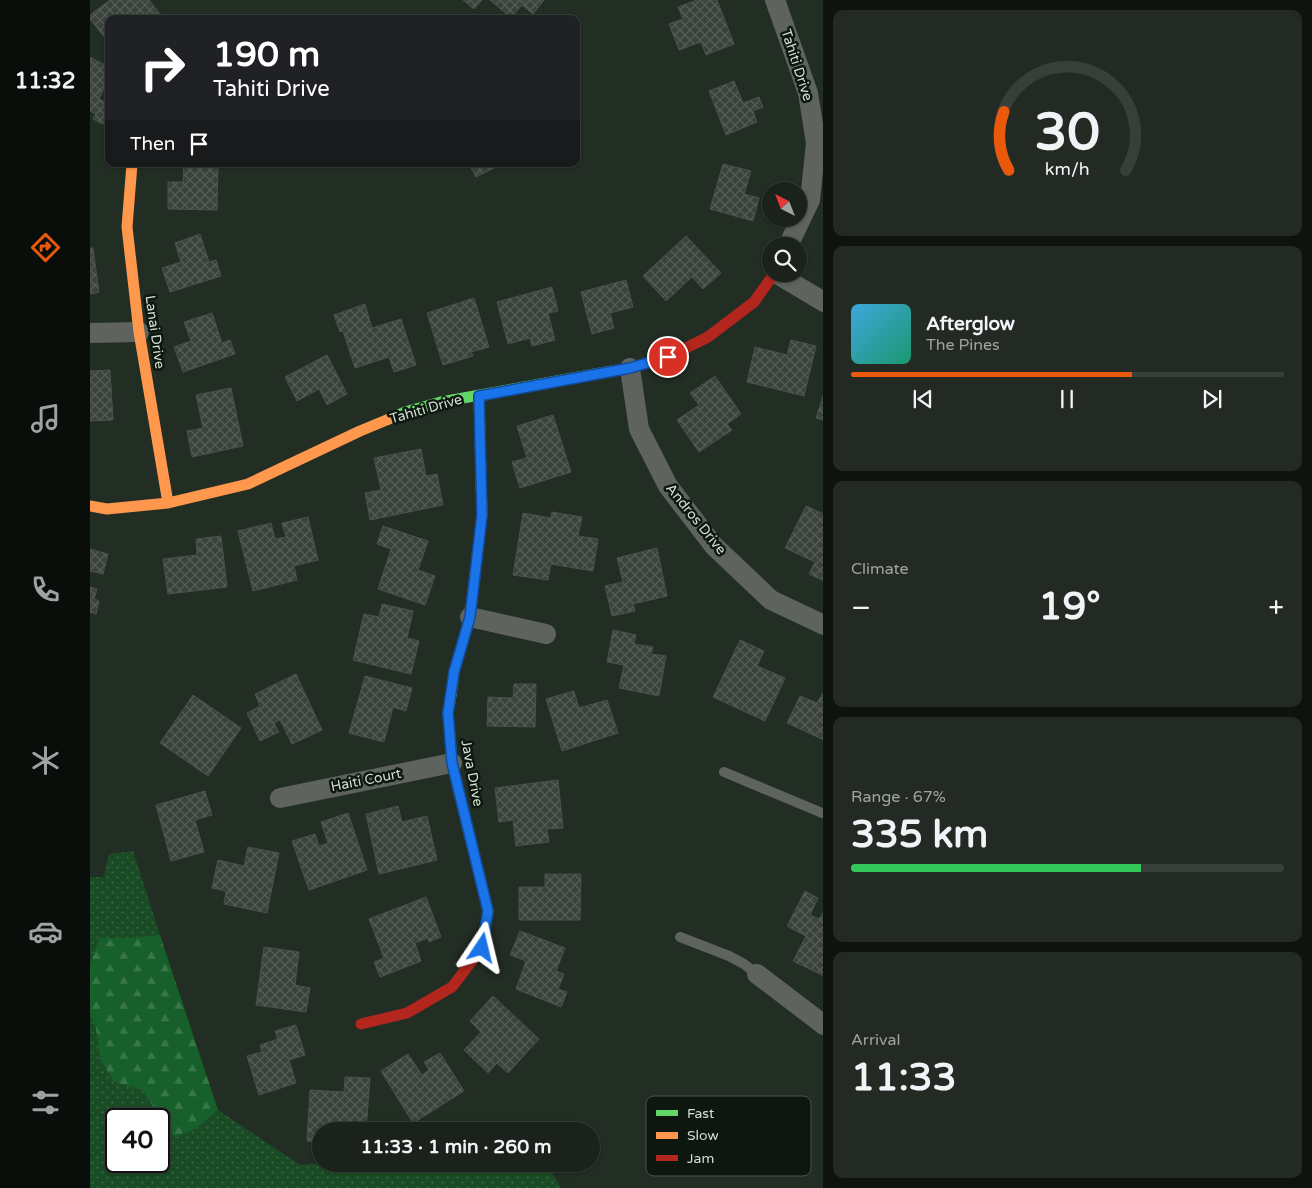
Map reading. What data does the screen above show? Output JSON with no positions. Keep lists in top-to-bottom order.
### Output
{
  "streets": {
    "street": [
      "Tahiti Drive",
      "Lanai Drive",
      "Andros Drive",
      "Java Drive",
      "Haiti Court"
    ]
  },
  "crossings": [
    ["Tahiti Drive", "Lanai Drive"],
    ["Tahiti Drive", "Andros Drive"],
    ["Tahiti Drive", "Java Drive"],
    ["Java Drive", "Haiti Court"]
  ],
  "legend": ["Fast", "Slow", "Jam"],
  "north": "top left",
  "page": {
    "tabs": "11:32",
    "turn": ["190 m", "Tahiti Drive"],
    "then": "Then",
    "song": ["Afterglow", "The Pines"],
    "tile": [
      "Climate",
      ["Range · 67%", "335 km"],
      ["Arrival", "11:33"]
    ],
    "heat": ["−", "19°", "+"],
    "limit": "40",
    "trip": "11:33 · 1 min · 260 m",
    "gauge": ["30", "km/h"]
  }
}
